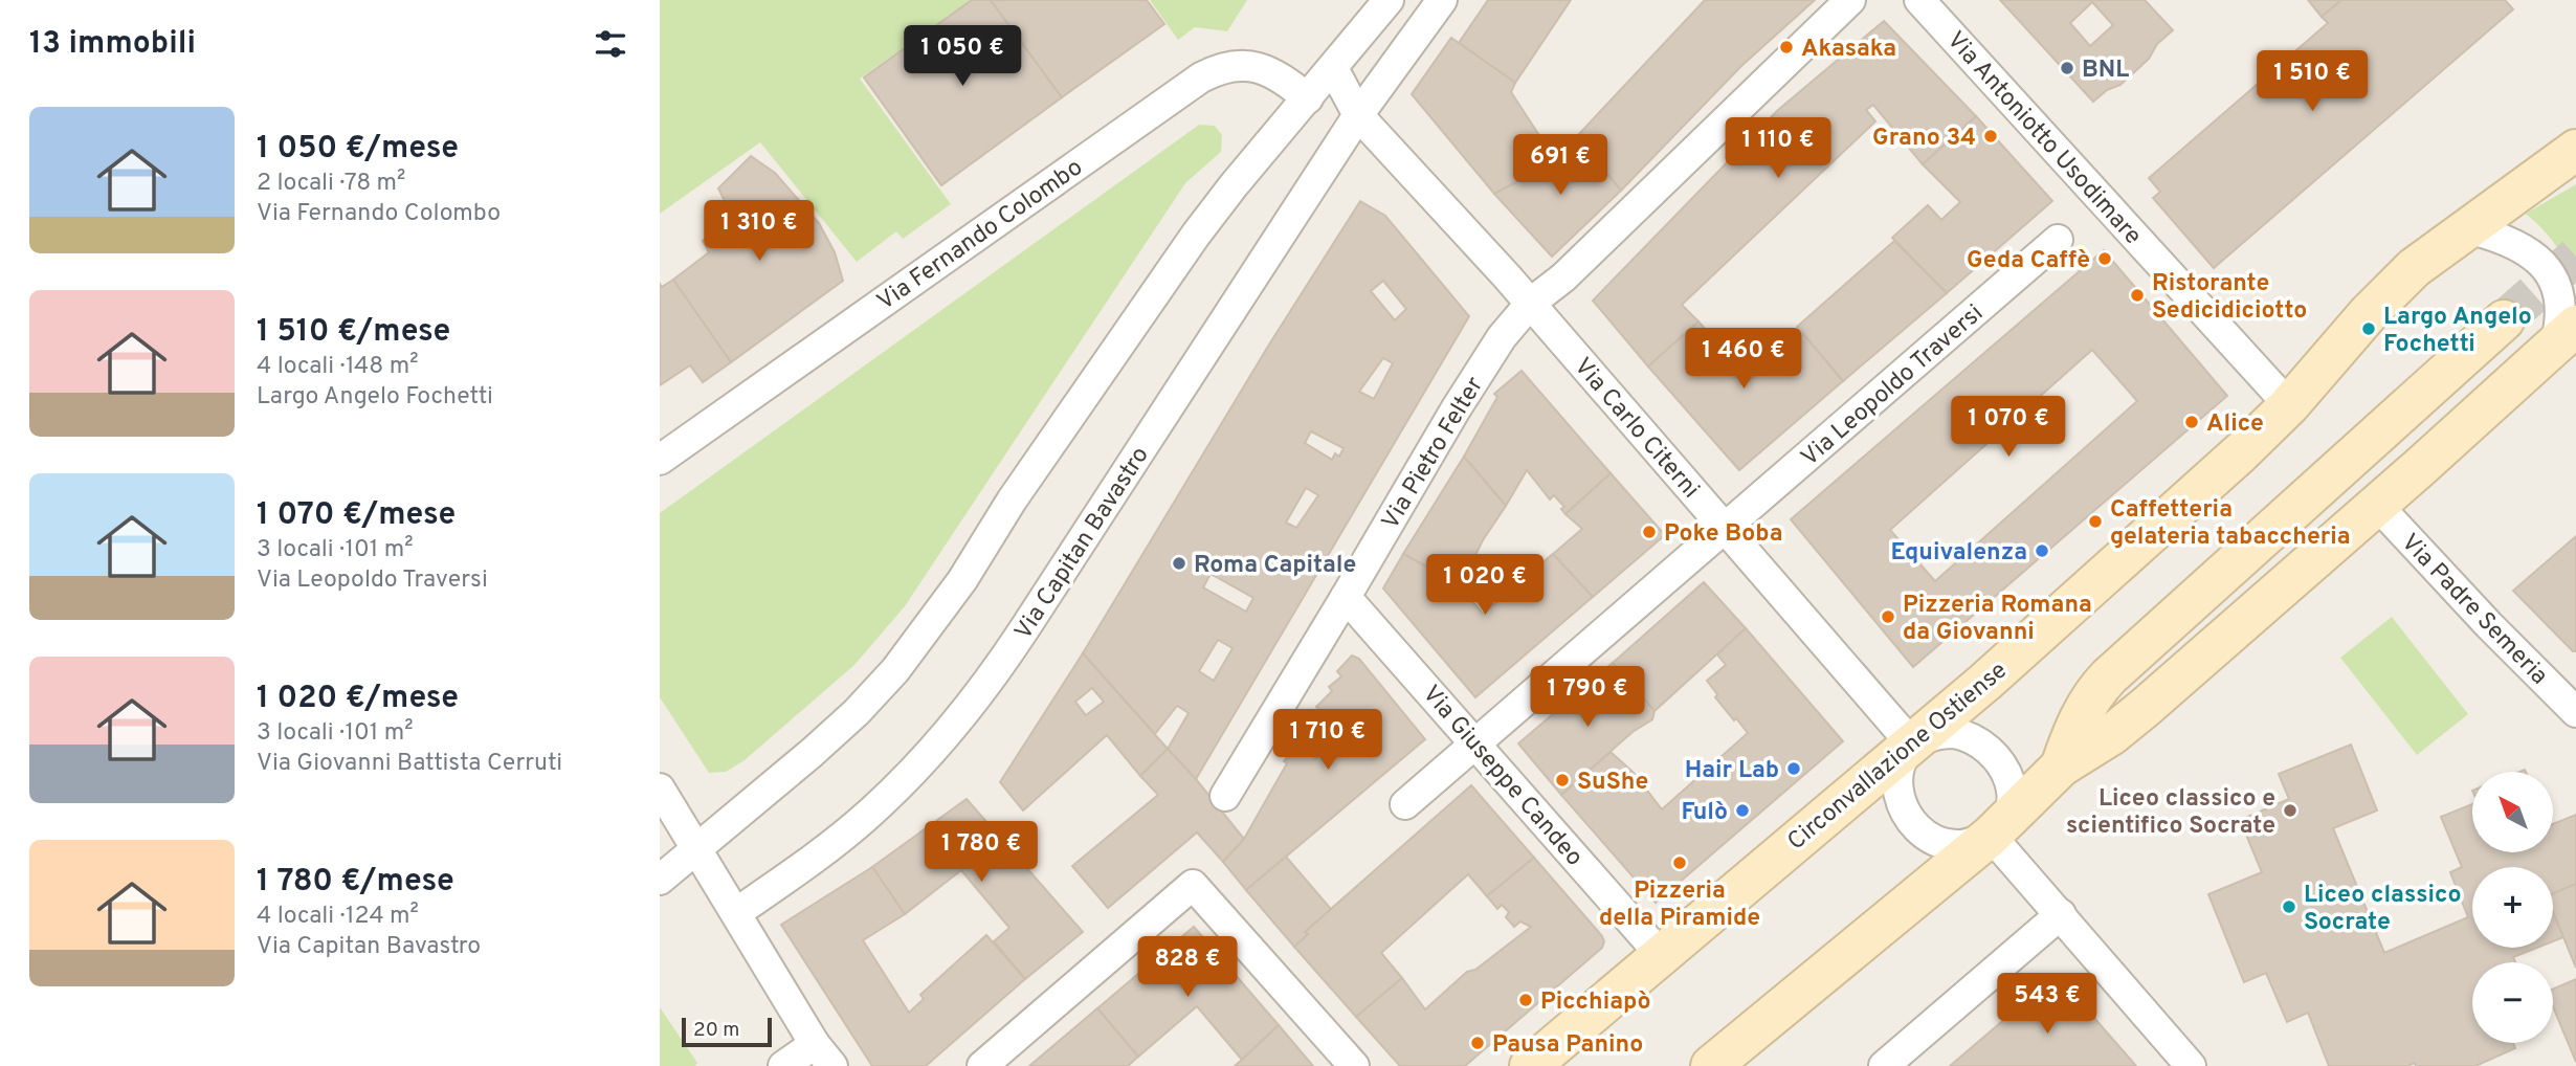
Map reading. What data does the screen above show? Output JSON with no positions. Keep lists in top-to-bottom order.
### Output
{
  "streets": {
    "main road": ["Circonvallazione Ostiense"],
    "street": [
      "Via Antoniotto Usodimare",
      "Via Fernando Colombo",
      "Via Leopoldo Traversi",
      "Via Carlo Citerni",
      "Via Pietro Felter",
      "Via Capitan Bavastro",
      "Via Padre Semeria",
      "Via Giuseppe Candeo"
    ]
  },
  "crossings": [
    ["Via Antoniotto Usodimare", "Circonvallazione Ostiense"],
    ["Via Leopoldo Traversi", "Via Carlo Citerni"],
    ["Via Leopoldo Traversi", "Via Giuseppe Candeo"],
    ["Via Carlo Citerni", "Via Pietro Felter"],
    ["Via Carlo Citerni", "Via Capitan Bavastro"],
    ["Via Carlo Citerni", "Circonvallazione Ostiense"],
    ["Via Pietro Felter", "Via Giuseppe Candeo"],
    ["Circonvallazione Ostiense", "Via Giuseppe Candeo"]
  ],
  "places": [
    "Akasaka",
    "BNL",
    "Grano 34",
    "Geda Caffè",
    "Ristorante Sedicidiciotto",
    "Largo Angelo Fochetti",
    "Alice",
    "Caffetteria gelateria tabaccheria",
    "Poke Boba",
    "Equivalenza",
    "Roma Capitale",
    "Pizzeria Romana da Giovanni",
    "Hair Lab",
    "SuShe",
    "Fulò",
    "Liceo classico e scientifico Socrate",
    "Pizzeria della Piramide",
    "Liceo classico Socrate",
    "Picchiapò",
    "Pausa Panino"
  ],
  "scale_bar": "20 m",
  "north": "top left",
  "page": {
    "heading": "13 immobili",
    "price": [
      "1 050 €",
      "1 510 €",
      "1 110 €",
      "691 €",
      "1 310 €",
      "1 460 €",
      "1 070 €",
      "1 020 €",
      "1 790 €",
      "1 710 €",
      "1 780 €",
      "828 €",
      "543 €"
    ],
    "list": [
      {
        "name": "1 050 €/mese",
        "note": "2 locali · 78 m² · Via Fernando Colombo"
      },
      {
        "name": "1 510 €/mese",
        "note": "4 locali · 148 m² · Largo Angelo Fochetti"
      },
      {
        "name": "1 070 €/mese",
        "note": "3 locali · 101 m² · Via Leopoldo Traversi"
      },
      {
        "name": "1 020 €/mese",
        "note": "3 locali · 101 m² · Via Giovanni Battista Cerruti"
      },
      {
        "name": "1 780 €/mese",
        "note": "4 locali · 124 m² · Via Capitan Bavastro"
      }
    ],
    "map_buttons": ["+", "−"],
    "scale": "20 m"
  }
}
